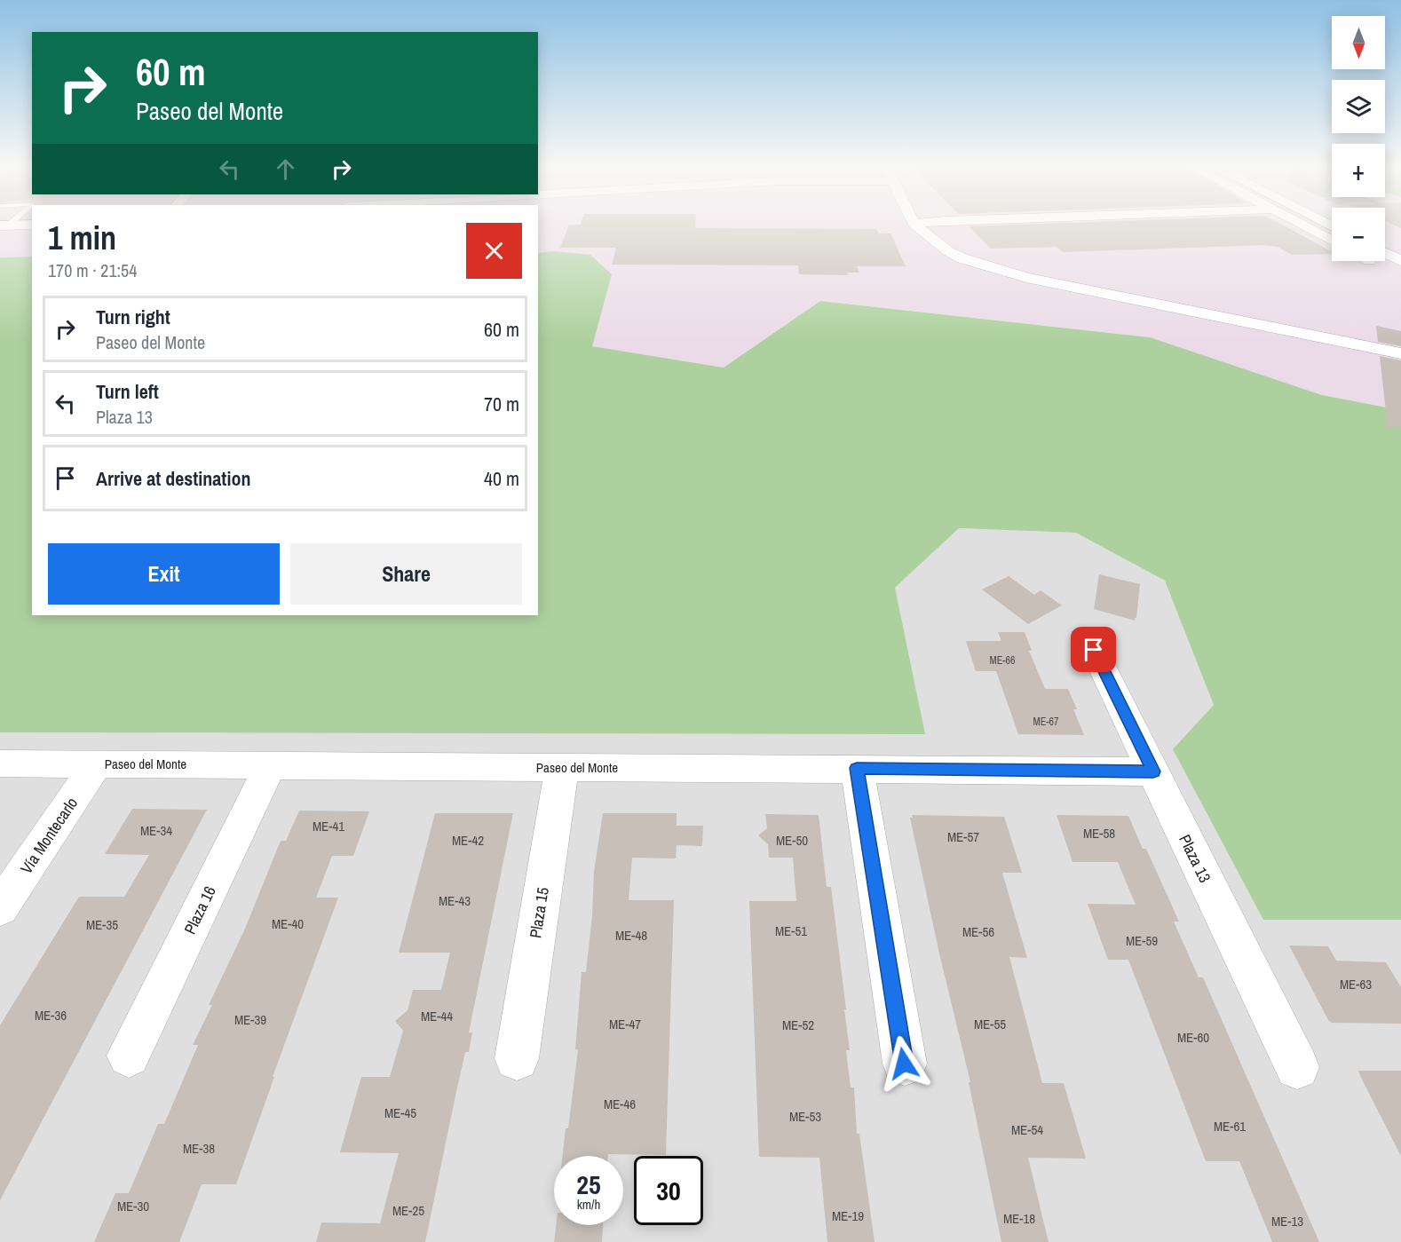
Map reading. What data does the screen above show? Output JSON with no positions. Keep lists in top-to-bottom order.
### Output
{
  "streets": {
    "street": [
      "Paseo del Monte",
      "Vía Montecarlo",
      "Plaza 13",
      "Plaza 16",
      "Plaza 15"
    ]
  },
  "crossings": [
    ["Paseo del Monte", "Vía Montecarlo"],
    ["Paseo del Monte", "Plaza 13"],
    ["Paseo del Monte", "Plaza 16"],
    ["Paseo del Monte", "Plaza 15"]
  ],
  "house_numbers": [
    "ME-66",
    "ME-67",
    "ME-41",
    "ME-34",
    "ME-58",
    "ME-57",
    "ME-42",
    "ME-50",
    "ME-43",
    "ME-40",
    "ME-35",
    "ME-51",
    "ME-56",
    "ME-48",
    "ME-59",
    "ME-63",
    "ME-36",
    "ME-44",
    "ME-39",
    "ME-47",
    "ME-55",
    "ME-52",
    "ME-60",
    "ME-46",
    "ME-45",
    "ME-53",
    "ME-61",
    "ME-54",
    "ME-38",
    "ME-30",
    "ME-25",
    "ME-19",
    "ME-18",
    "ME-13"
  ],
  "north": "bottom",
  "page": {
    "map_buttons": ["+", "−"],
    "turn": ["60 m", "Paseo del Monte"],
    "heading": ["1 min", "170 m · 21:54"],
    "list": [
      {
        "name": "Turn right",
        "note": "Paseo del Monte",
        "value": "60 m"
      },
      {
        "name": "Turn left",
        "note": "Plaza 13",
        "value": "70 m"
      },
      {
        "name": "Arrive at destination",
        "value": "40 m"
      }
    ],
    "buttons": ["Exit", "Share"],
    "speed": "25 km/h",
    "limit": "30"
  }
}
